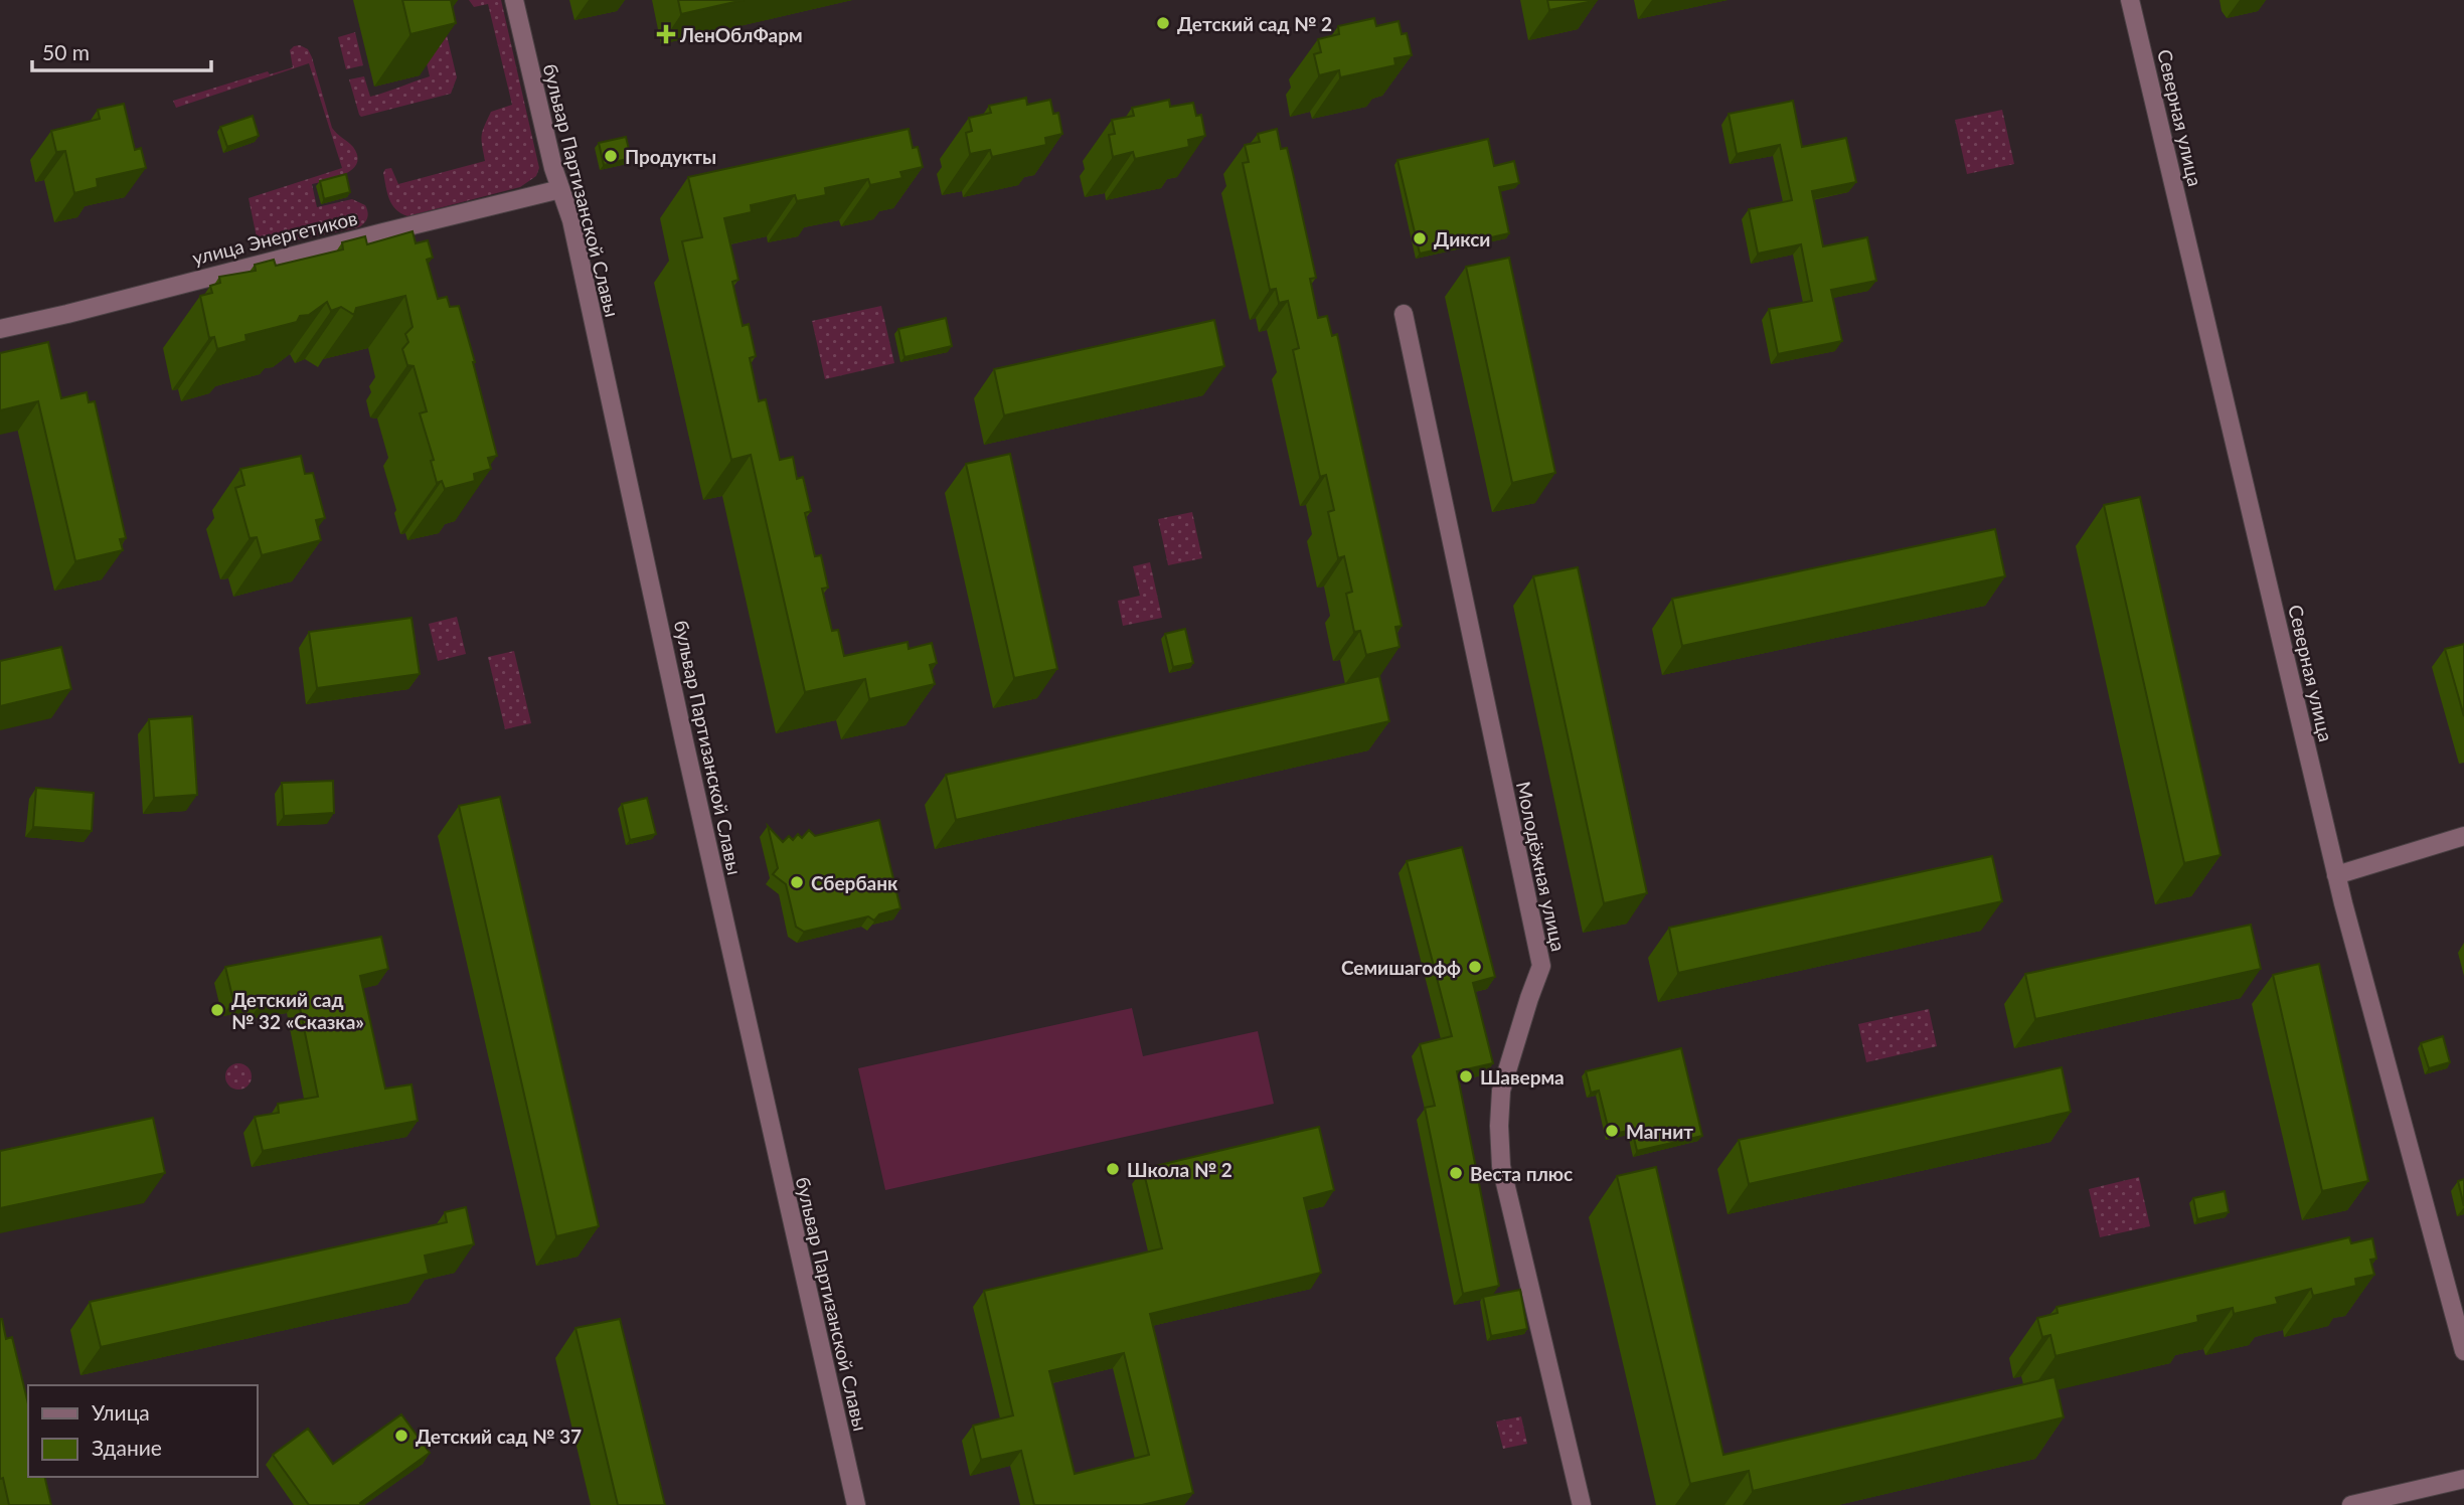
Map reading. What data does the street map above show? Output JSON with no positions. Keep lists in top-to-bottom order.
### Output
{
  "streets": {
    "street": [
      "Северная улица",
      "бульвар Партизанской Славы",
      "улица Энергетиков",
      "Молодёжная улица"
    ]
  },
  "crossings": [
    ["бульвар Партизанской Славы", "улица Энергетиков"]
  ],
  "places": {
    "other": [
      "Детский сад № 2",
      "Продукты",
      "Дикси",
      "Сбербанк",
      "Семишагофф",
      "Детский сад № 32 «Сказка»",
      "Шаверма",
      "Магнит",
      "Школа № 2",
      "Веста плюс",
      "Детский сад № 37"
    ],
    "health": ["ЛенОблФарм"]
  },
  "legend": ["Улица", "Здание"],
  "scale_bar": "50 m"
}
